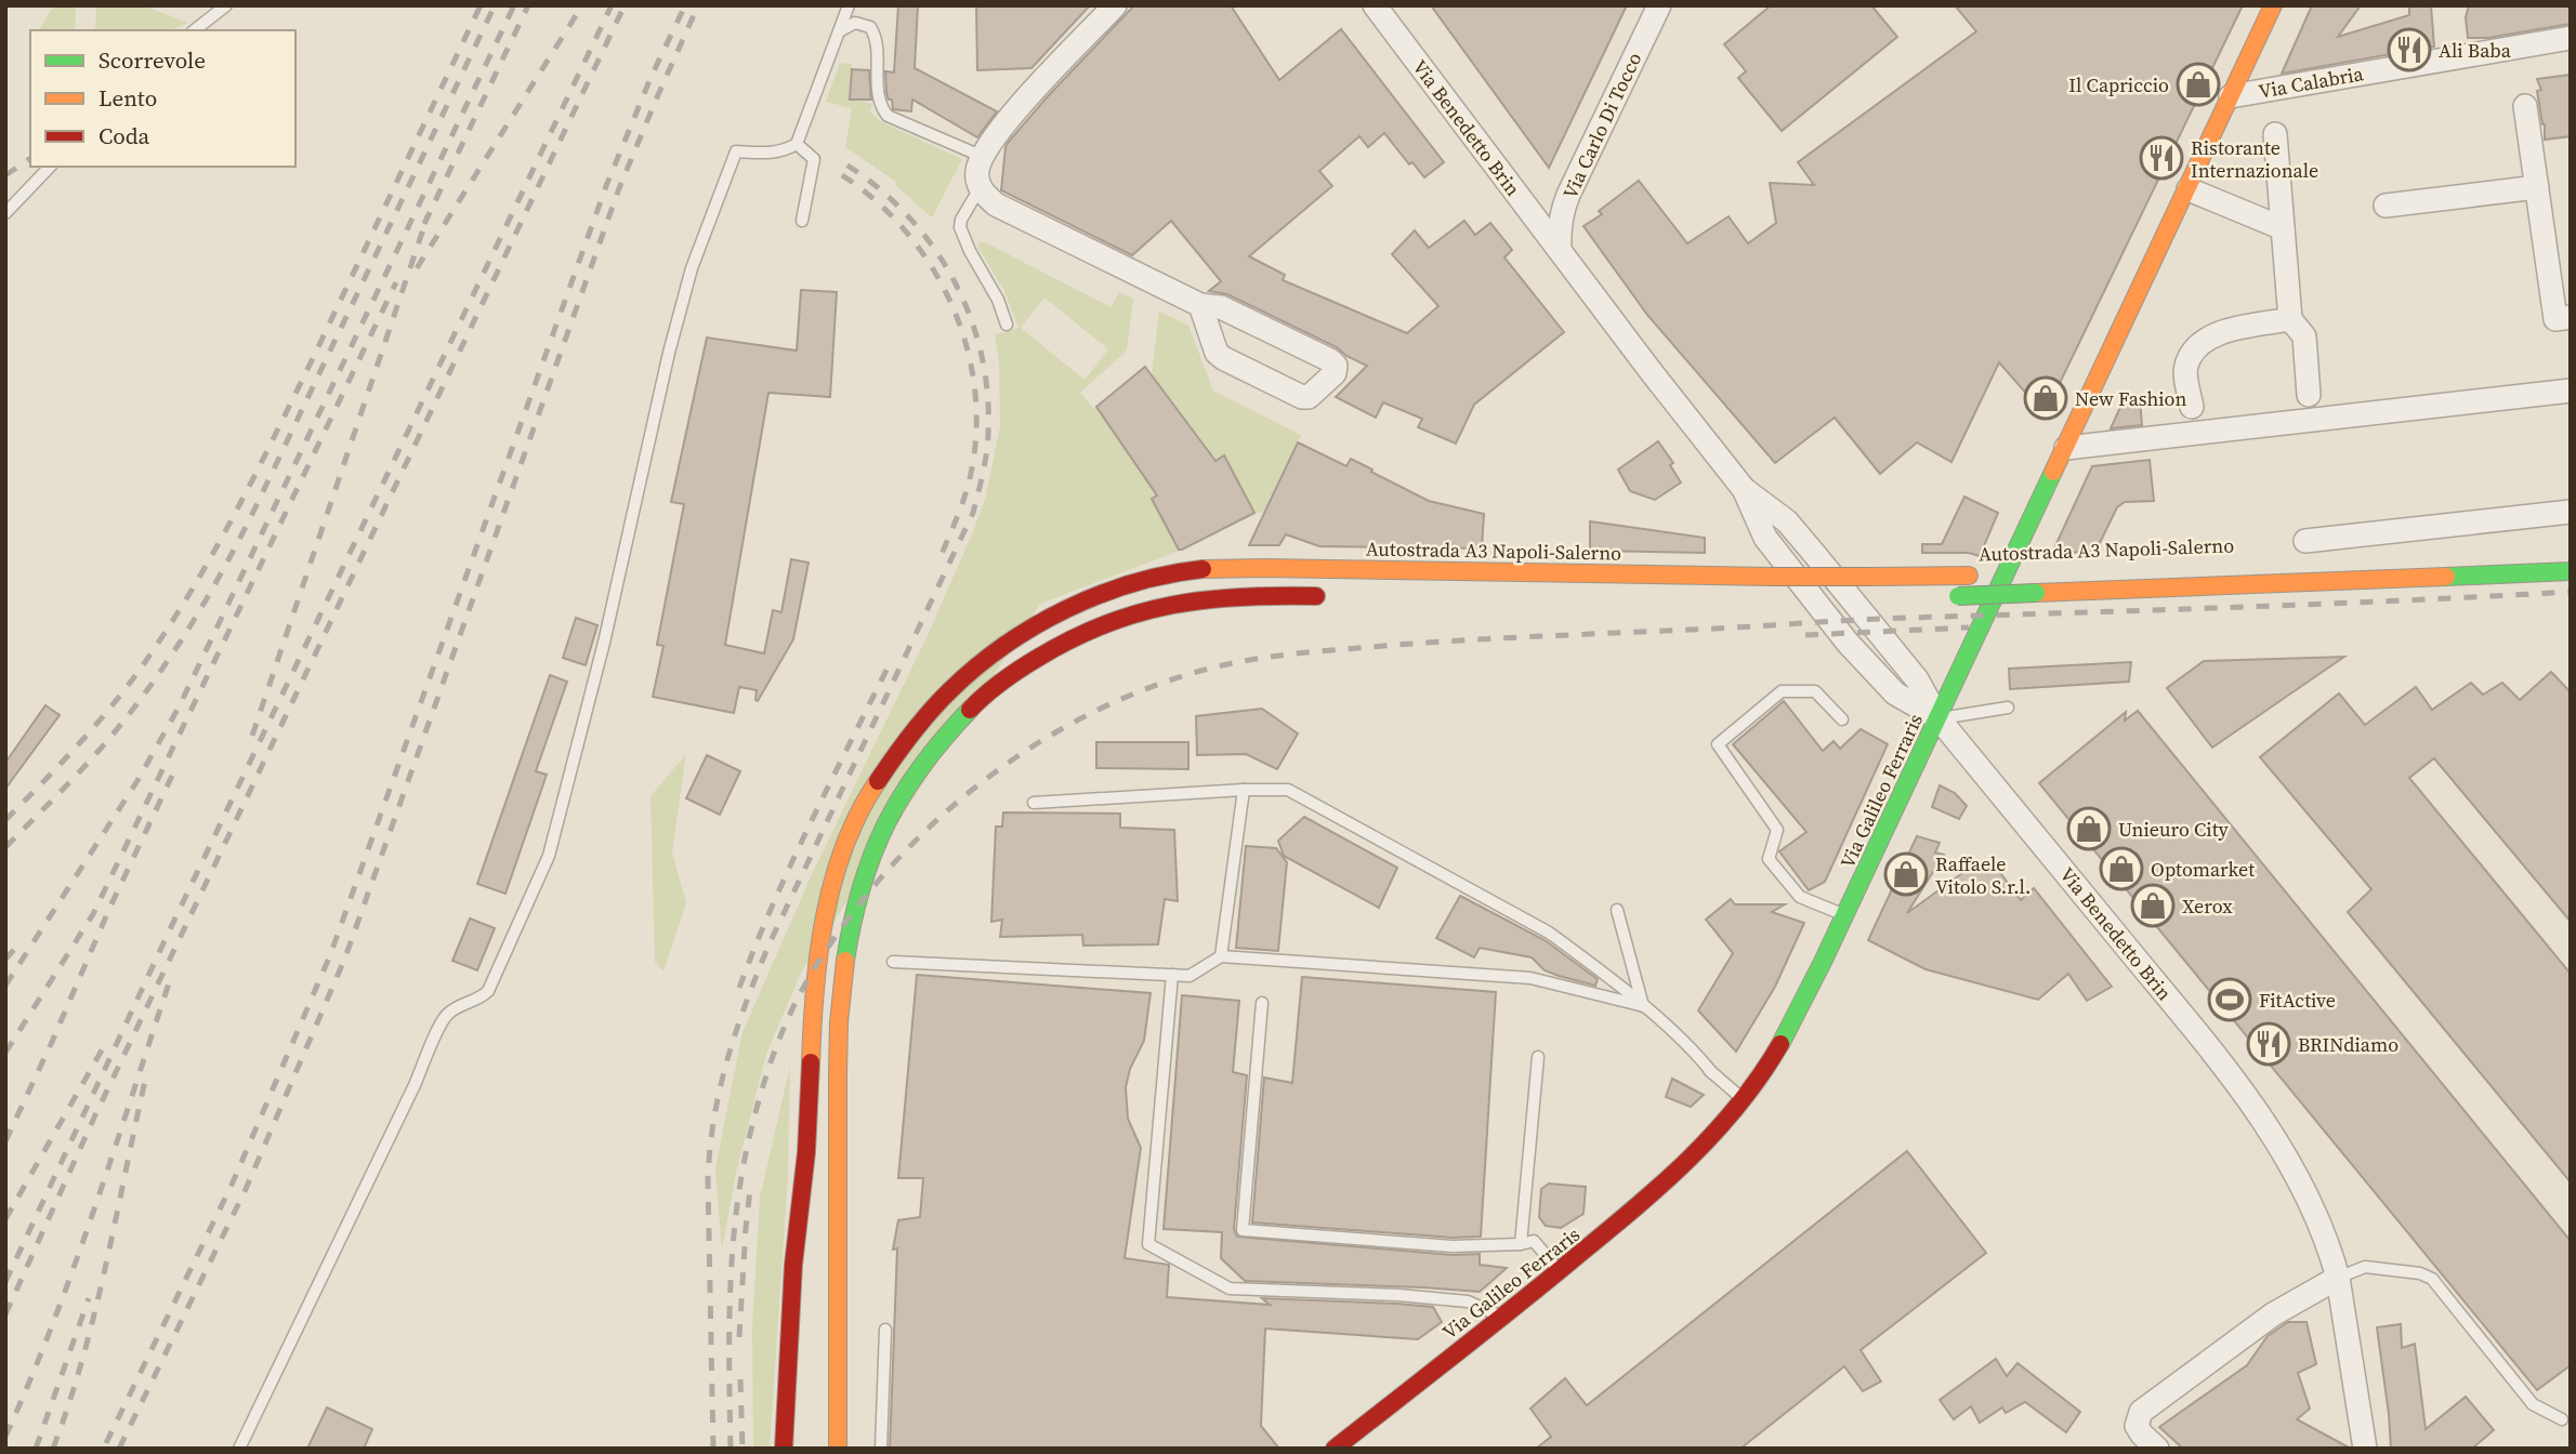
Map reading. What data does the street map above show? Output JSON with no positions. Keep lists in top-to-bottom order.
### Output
{
  "streets": {
    "main road": ["Autostrada A3 Napoli-Salerno", "Via Galileo Ferraris"],
    "street": ["Via Calabria", "Via Carlo Di Tocco", "Via Benedetto Brin"]
  },
  "crossings": [
    ["Via Calabria", "Via Galileo Ferraris"],
    ["Via Carlo Di Tocco", "Via Benedetto Brin"],
    ["Via Benedetto Brin", "Via Galileo Ferraris"]
  ],
  "places": {
    "restaurant": ["Ali Baba", "Ristorante Internazionale", "BRINdiamo"],
    "shop": [
      "Il Capriccio",
      "New Fashion",
      "Unieuro City",
      "Optomarket",
      "Raffaele Vitolo S.r.l.",
      "Xerox"
    ],
    "sports": ["FitActive"]
  },
  "legend": ["Scorrevole", "Lento", "Coda"]
}
